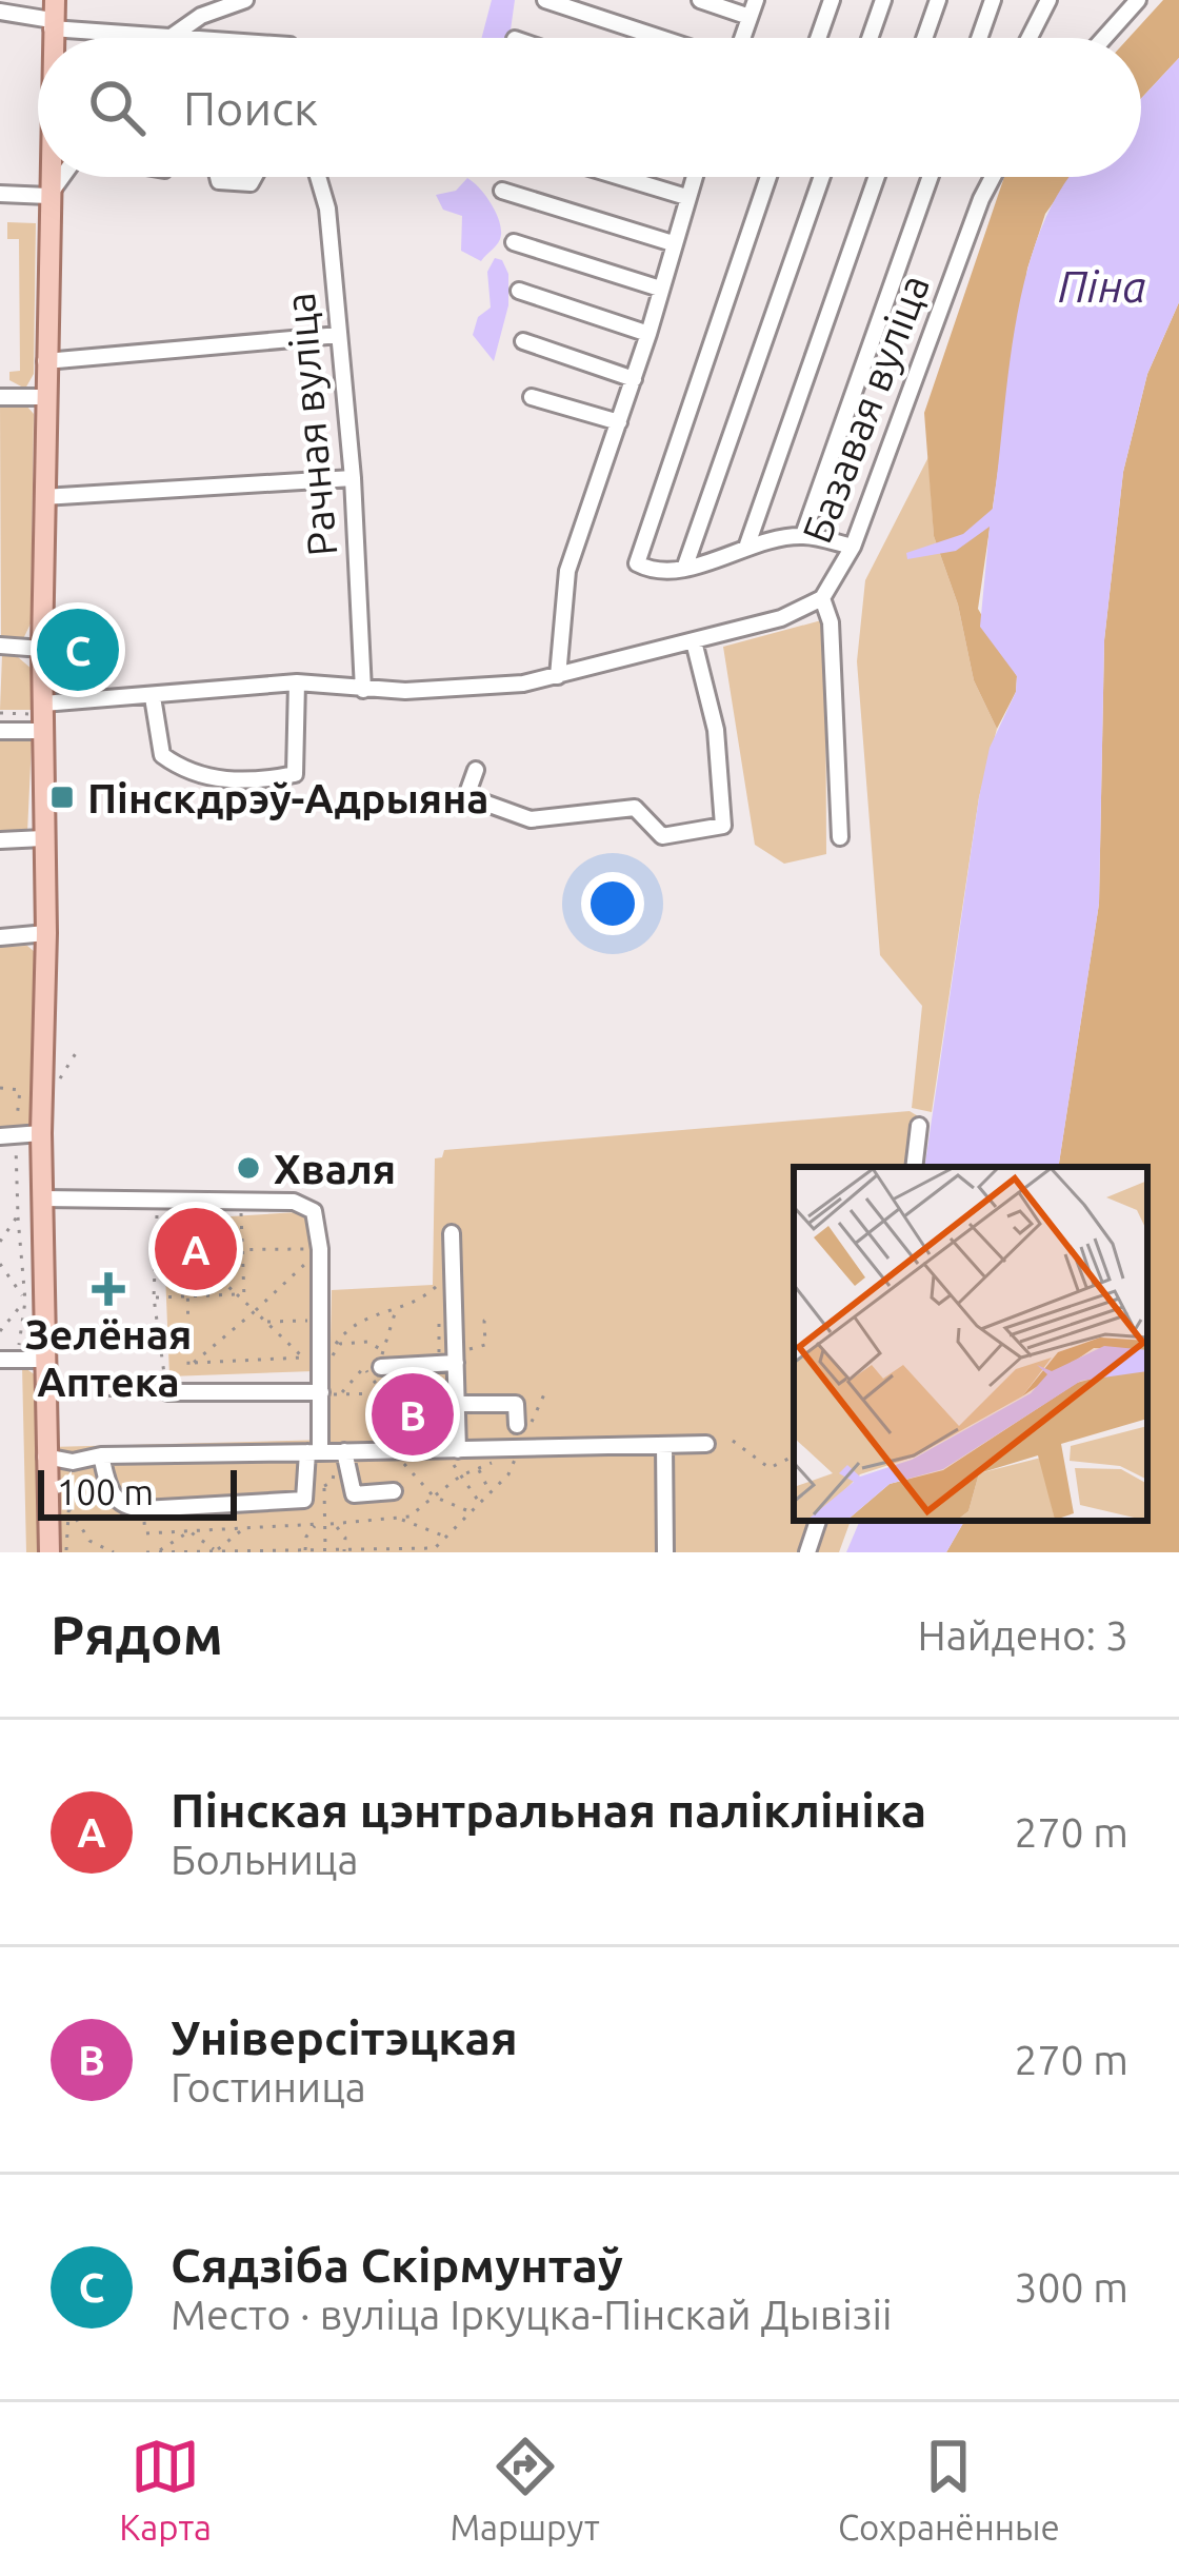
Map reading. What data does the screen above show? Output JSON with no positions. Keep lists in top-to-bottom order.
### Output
{
  "streets": {
    "street": ["Базавая вуліца", "Рачная вуліца"]
  },
  "crossings": [
    ["Базавая вуліца", "Рачная вуліца"]
  ],
  "water": ["Піна"],
  "places": {
    "transit": ["Пінскдрэў-Адрыяна"],
    "other": ["Хваля"],
    "health": ["Зелёная Аптека"]
  },
  "scale_bar": "100 m",
  "page": {
    "search": "Поиск",
    "pins": ["C", "A", "B"],
    "scale": "100 m",
    "heading": ["Рядом", "Найдено: 3"],
    "list": [
      {
        "mark": "A",
        "name": "Пінская цэнтральная паліклініка",
        "note": "Больница",
        "value": "270 m"
      },
      {
        "mark": "B",
        "name": "Універсітэцкая",
        "note": "Гостиница",
        "value": "270 m"
      },
      {
        "mark": "C",
        "name": "Сядзіба Скірмунтаў",
        "note": "Место · вуліца Іркуцка-Пінскай Дывізіі",
        "value": "300 m"
      }
    ],
    "nav": ["Карта", "Маршрут", "Сохранённые"]
  }
}
